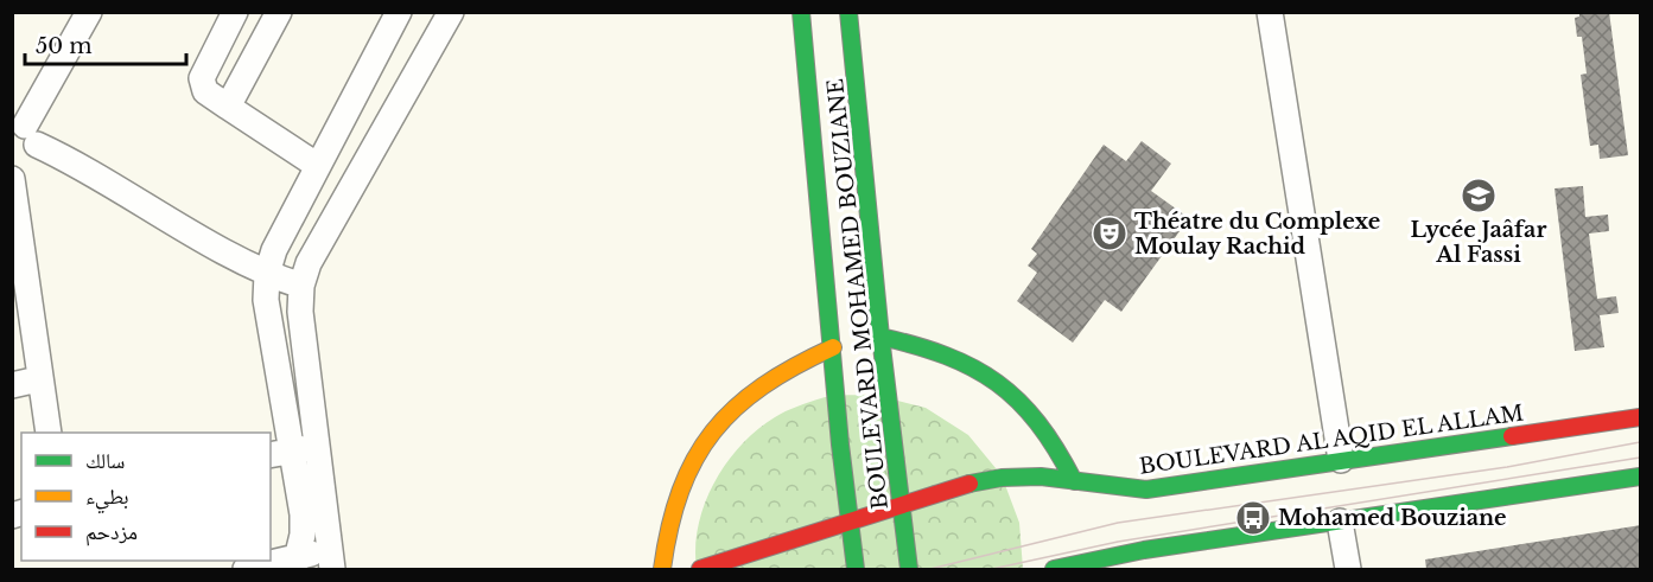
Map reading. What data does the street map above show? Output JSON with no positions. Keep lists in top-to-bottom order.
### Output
{
  "streets": {
    "main road": ["BOULEVARD MOHAMED BOUZIANE", "BOULEVARD AL AQID EL ALLAM"]
  },
  "crossings": [
    ["BOULEVARD MOHAMED BOUZIANE", "BOULEVARD AL AQID EL ALLAM"]
  ],
  "places": {
    "school or university": ["Lycée Jaâfar Al Fassi"],
    "theatre": ["Théatre du Complexe Moulay Rachid"],
    "bus stop": ["Mohamed Bouziane"]
  },
  "legend": ["سالك", "بطيء", "مزدحم"],
  "scale_bar": "50 m"
}
